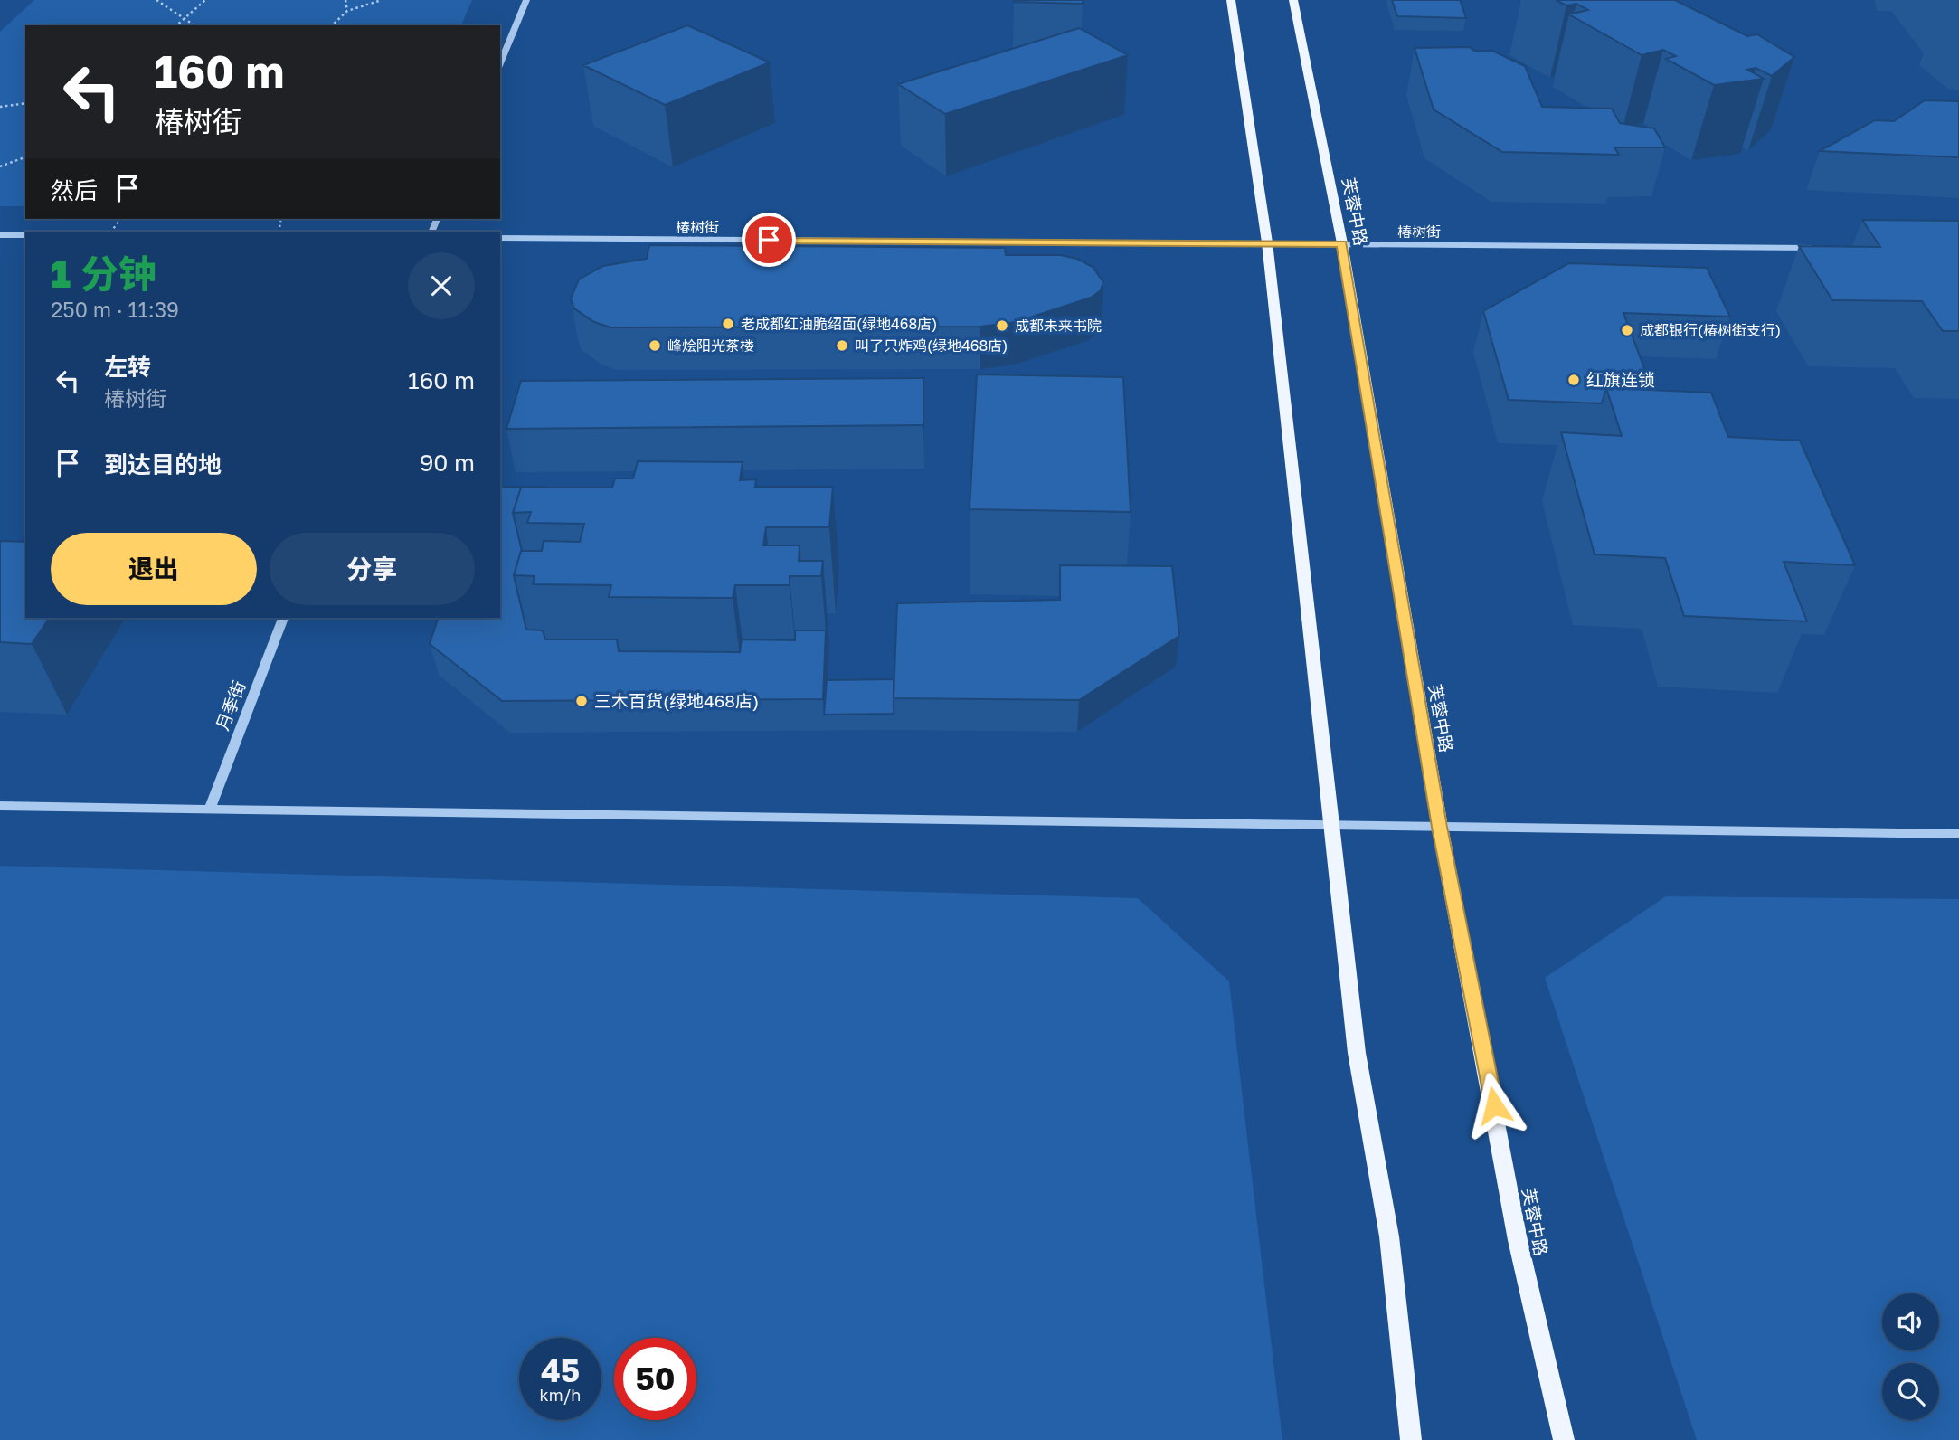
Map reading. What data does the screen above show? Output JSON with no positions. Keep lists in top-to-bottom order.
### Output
{
  "streets": {
    "main road": ["芙蓉中路"],
    "street": ["椿树街", "月季街"]
  },
  "crossings": [
    ["芙蓉中路", "椿树街"]
  ],
  "places": [
    "老成都红油脆绍面(绿地468店)",
    "成都未来书院",
    "成都银行(椿树街支行)",
    "峰烩阳光茶楼",
    "叫了只炸鸡(绿地468店)",
    "红旗连锁",
    "三木百货(绿地468店)"
  ],
  "page": {
    "turn": ["160 m", "椿树街"],
    "then": "然后",
    "heading": ["1 分钟", "250 m · 11:39"],
    "list": [
      {
        "name": "左转",
        "note": "椿树街",
        "value": "160 m"
      },
      {
        "name": "到达目的地",
        "value": "90 m"
      }
    ],
    "buttons": ["退出", "分享"],
    "speed": "45 km/h",
    "limit": "50"
  }
}
